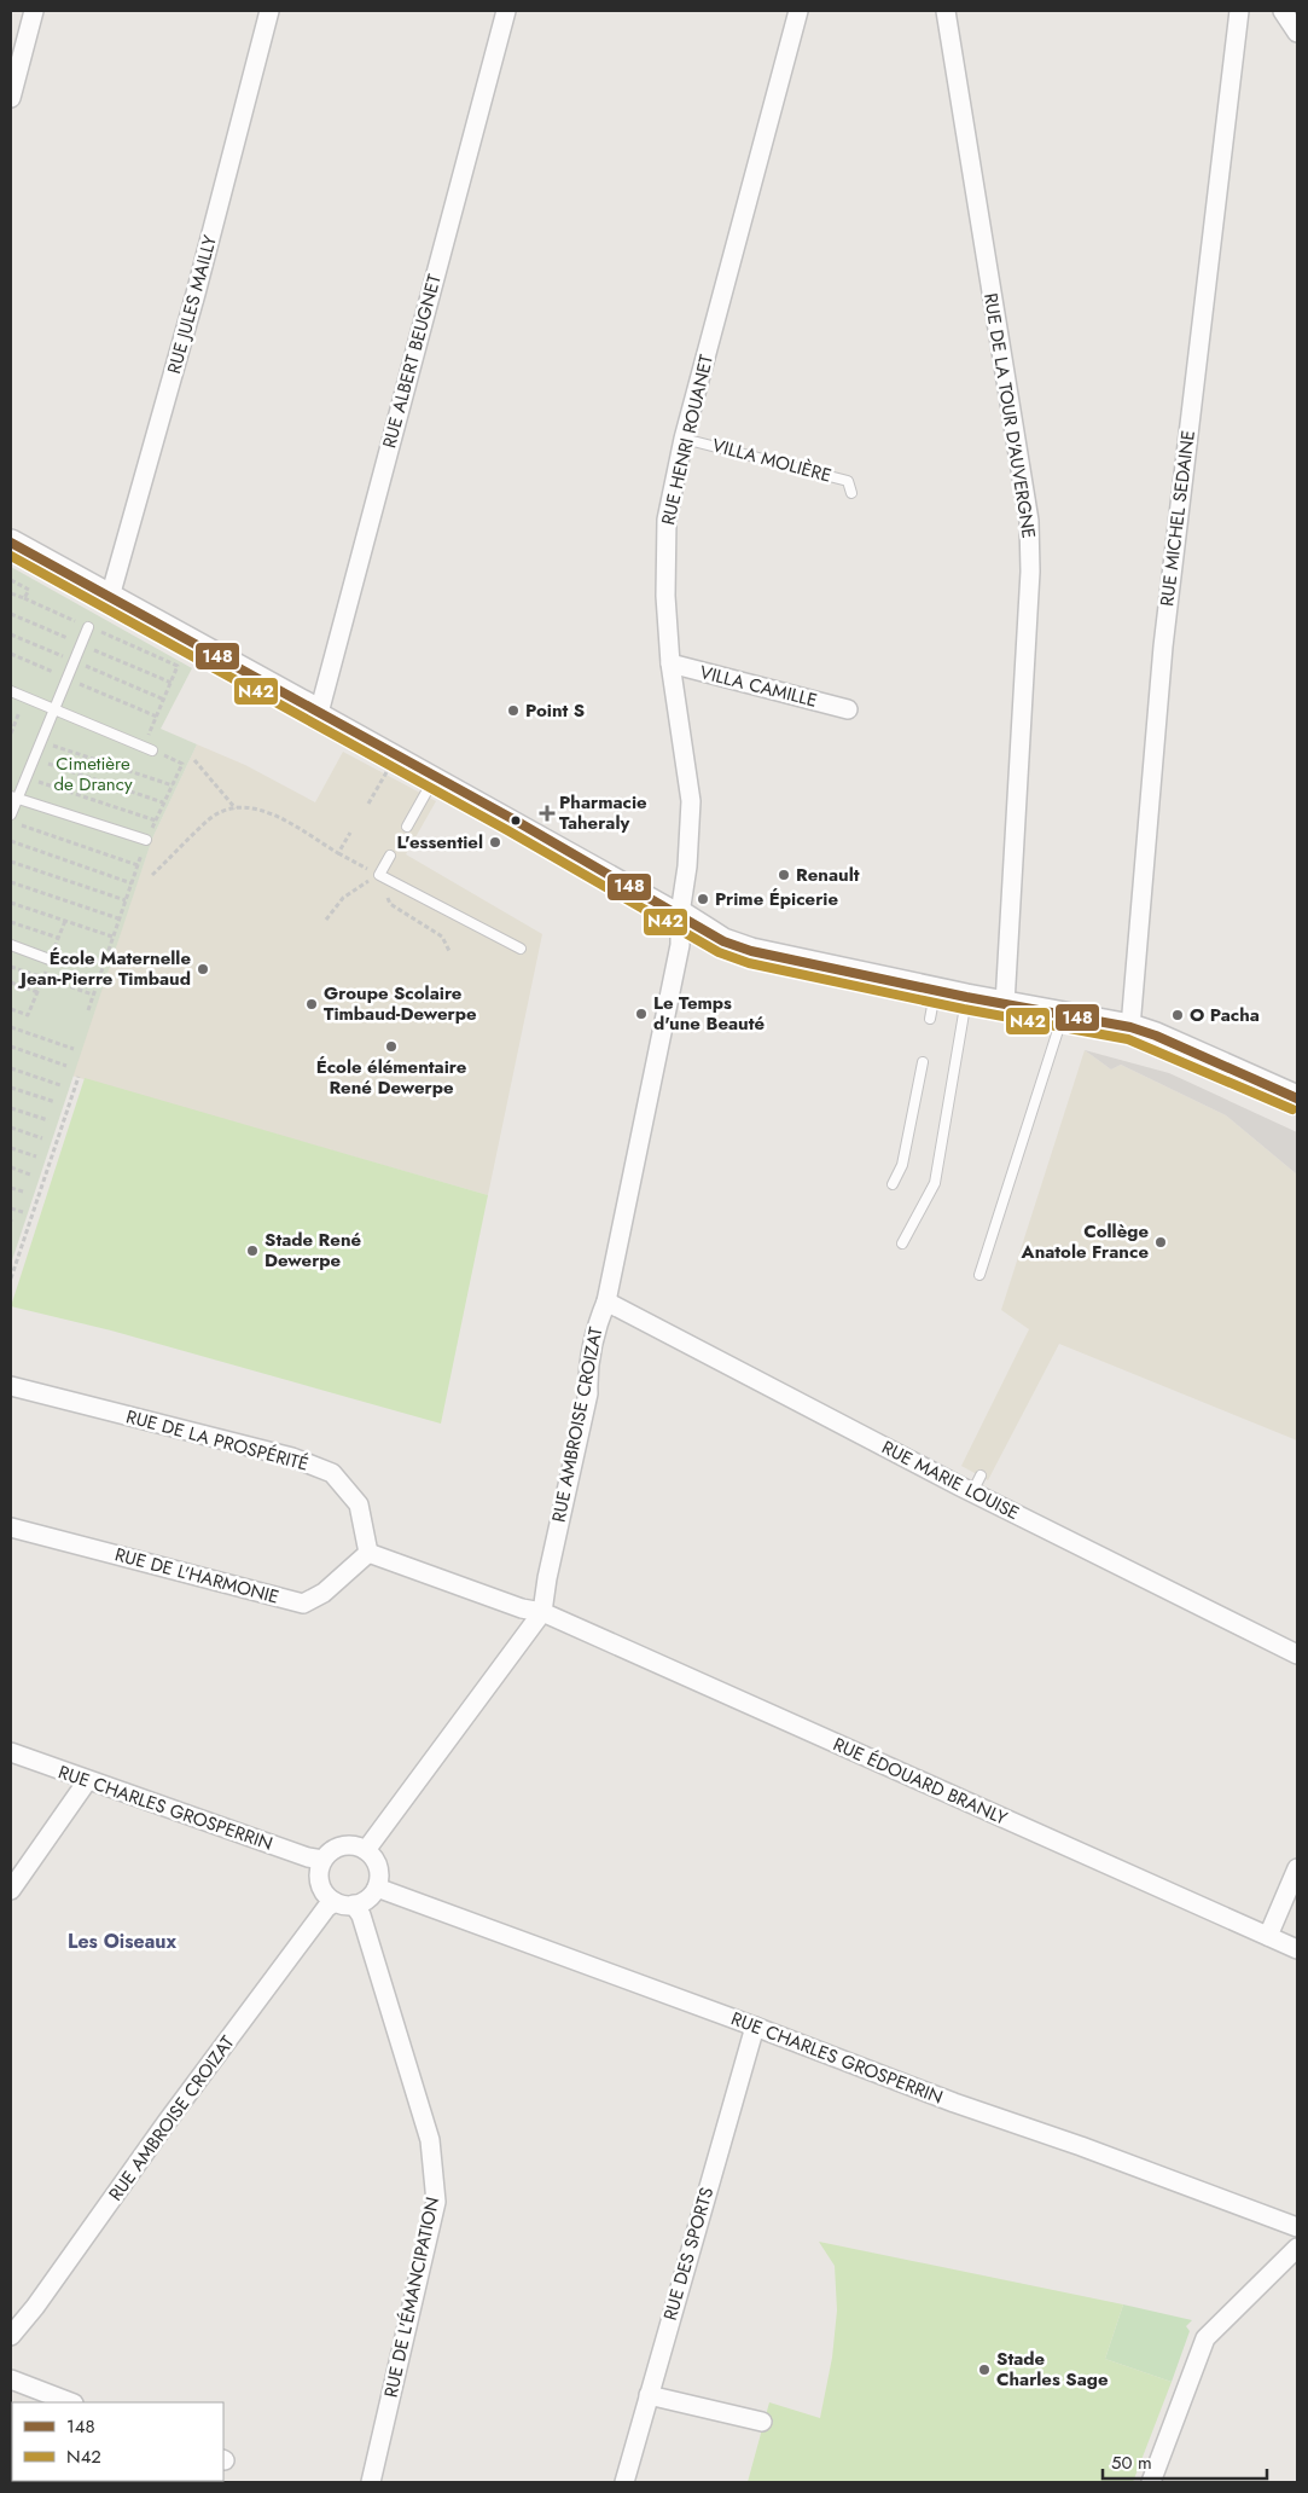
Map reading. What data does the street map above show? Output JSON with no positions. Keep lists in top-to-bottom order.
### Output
{
  "streets": {
    "street": [
      "RUE JULES MAILLY",
      "RUE ALBERT BEUGNET",
      "RUE DE LA TOUR D'AUVERGNE",
      "RUE HENRI ROUANET",
      "RUE MICHEL SEDAINE",
      "VILLA CAMILLE",
      "RUE AMBROISE CROIZAT",
      "RUE DE LA PROSPÉRITÉ",
      "RUE MARIE LOUISE",
      "RUE DE L'HARMONIE",
      "RUE ÉDOUARD BRANLY",
      "RUE CHARLES GROSPERRIN",
      "RUE DES SPORTS",
      "RUE DE L'ÉMANCIPATION"
    ],
    "lane": ["VILLA MOLIÈRE"]
  },
  "crossings": [
    ["RUE HENRI ROUANET", "VILLA MOLIÈRE"],
    ["RUE HENRI ROUANET", "VILLA CAMILLE"],
    ["RUE HENRI ROUANET", "RUE AMBROISE CROIZAT"],
    ["RUE AMBROISE CROIZAT", "RUE MARIE LOUISE"],
    ["RUE AMBROISE CROIZAT", "RUE ÉDOUARD BRANLY"],
    ["RUE AMBROISE CROIZAT", "RUE CHARLES GROSPERRIN"],
    ["RUE AMBROISE CROIZAT", "RUE DE L'ÉMANCIPATION"],
    ["RUE DE LA PROSPÉRITÉ", "RUE DE L'HARMONIE"],
    ["RUE CHARLES GROSPERRIN", "RUE DES SPORTS"],
    ["RUE CHARLES GROSPERRIN", "RUE DE L'ÉMANCIPATION"]
  ],
  "districts": ["Les Oiseaux"],
  "parks": ["Cimetière de Drancy"],
  "places": {
    "other": [
      "Point S",
      "L'essentiel",
      "Renault",
      "Prime Épicerie",
      "École Maternelle Jean-Pierre Timbaud",
      "Groupe Scolaire Timbaud-Dewerpe",
      "Le Temps d'une Beauté",
      "O Pacha",
      "École élémentaire René Dewerpe",
      "Collège Anatole France",
      "Stade René Dewerpe",
      "Stade Charles Sage"
    ],
    "health": ["Pharmacie Taheraly"]
  },
  "lines": ["transit line 148", "transit line N42"],
  "legend": ["148", "N42"],
  "scale_bar": "50 m"
}
